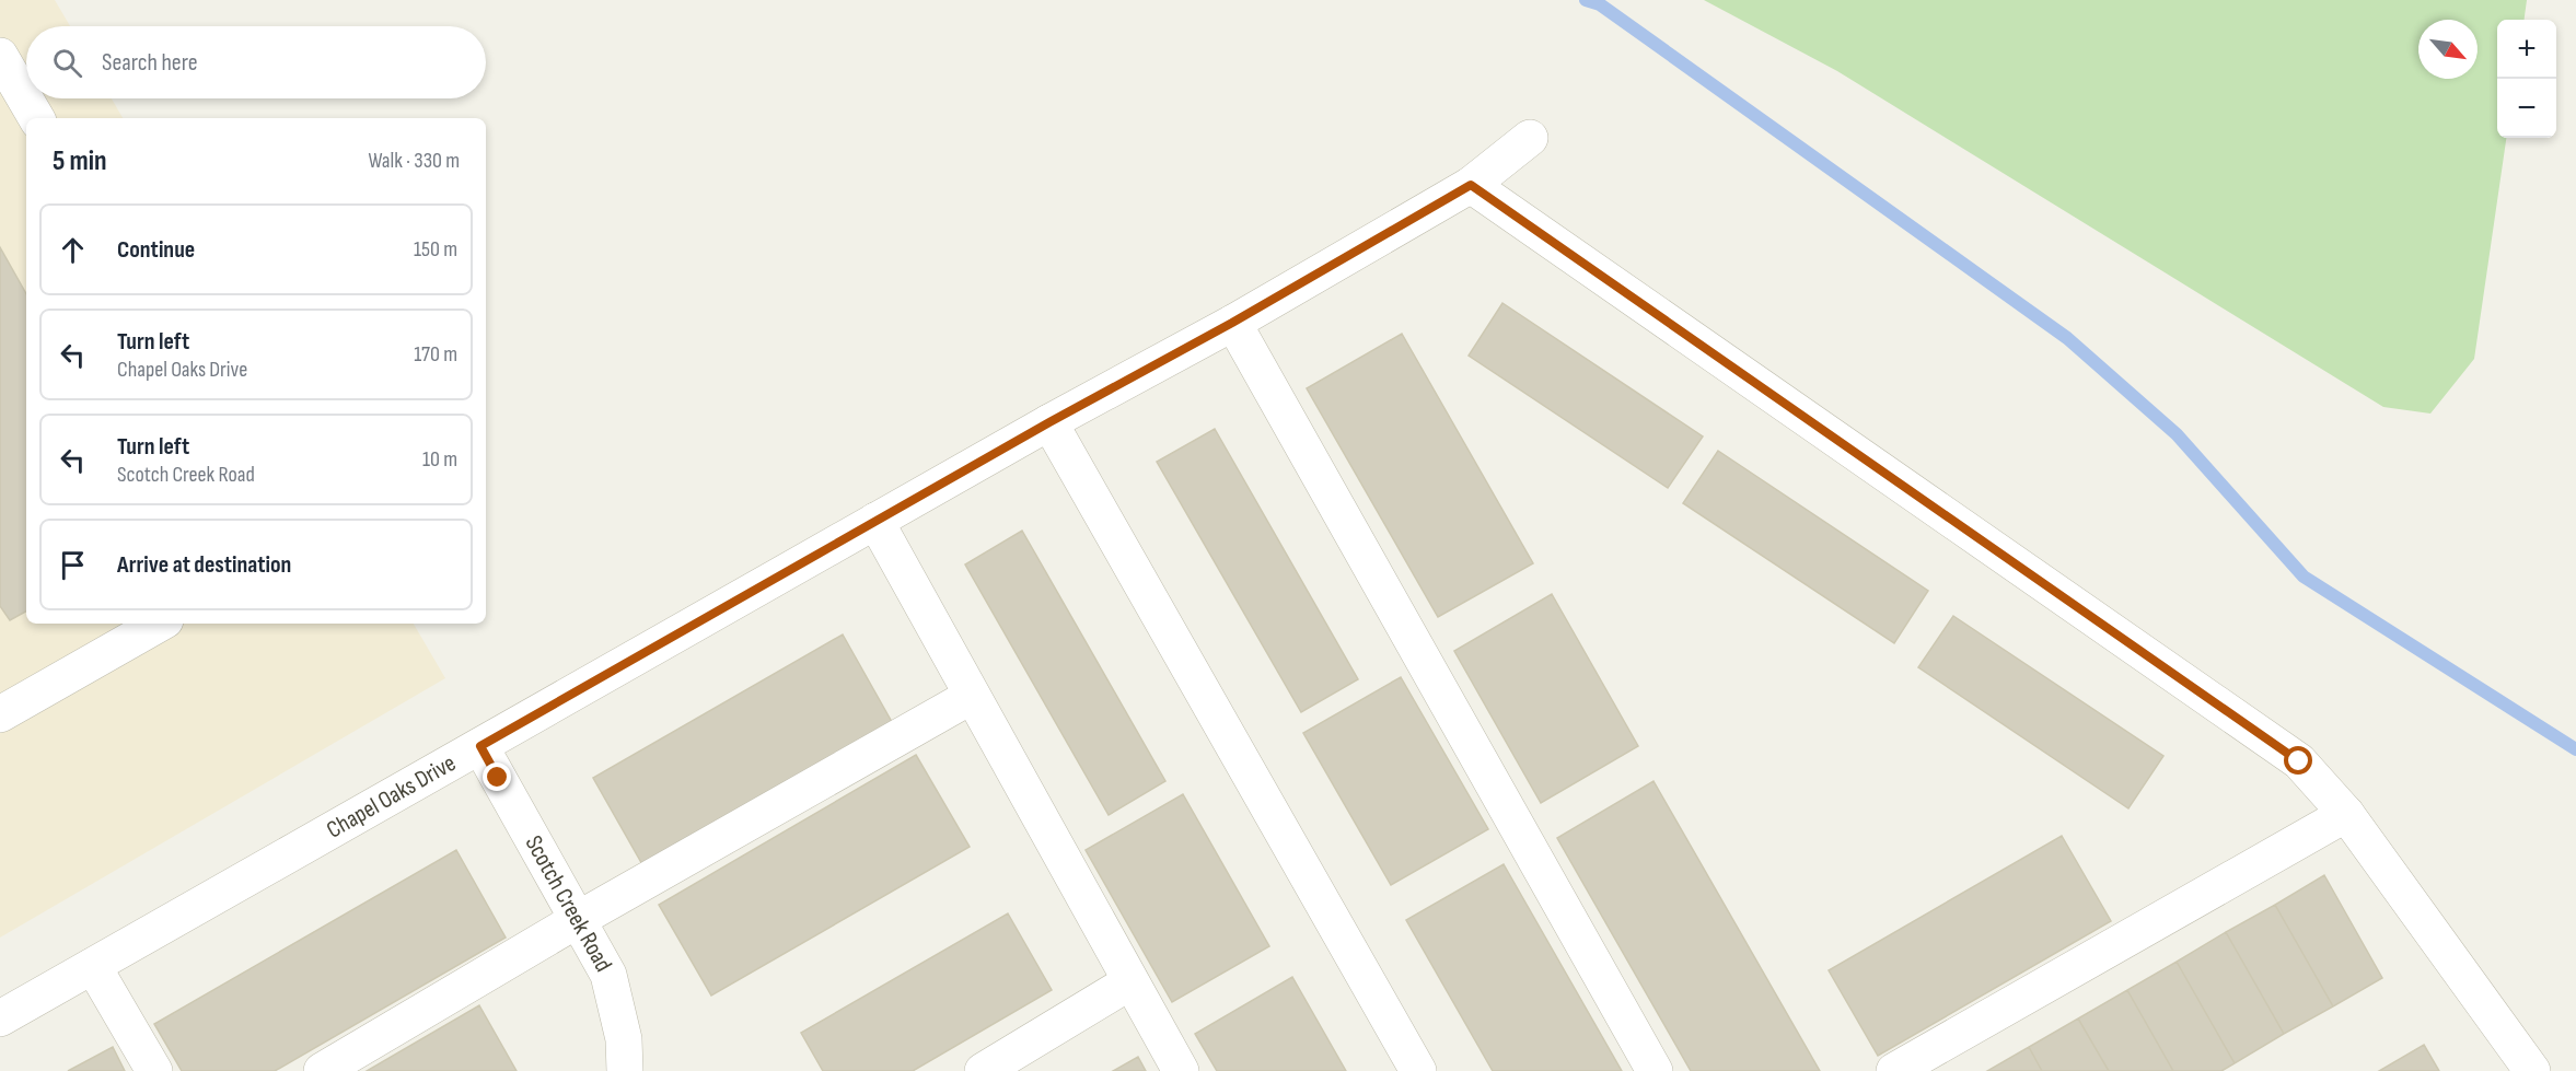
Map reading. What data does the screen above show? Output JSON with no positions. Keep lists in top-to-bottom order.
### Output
{
  "streets": {
    "street": ["Chapel Oaks Drive", "Scotch Creek Road"]
  },
  "crossings": [
    ["Chapel Oaks Drive", "Scotch Creek Road"]
  ],
  "north": "bottom right",
  "page": {
    "map_buttons": ["+", "−"],
    "search": "Search here",
    "heading": ["5 min", "Walk · 330 m"],
    "list": [
      ["Continue", "150 m"],
      ["Turn left", "Chapel Oaks Drive", "170 m"],
      ["Turn left", "Scotch Creek Road", "10 m"],
      "Arrive at destination"
    ]
  }
}
